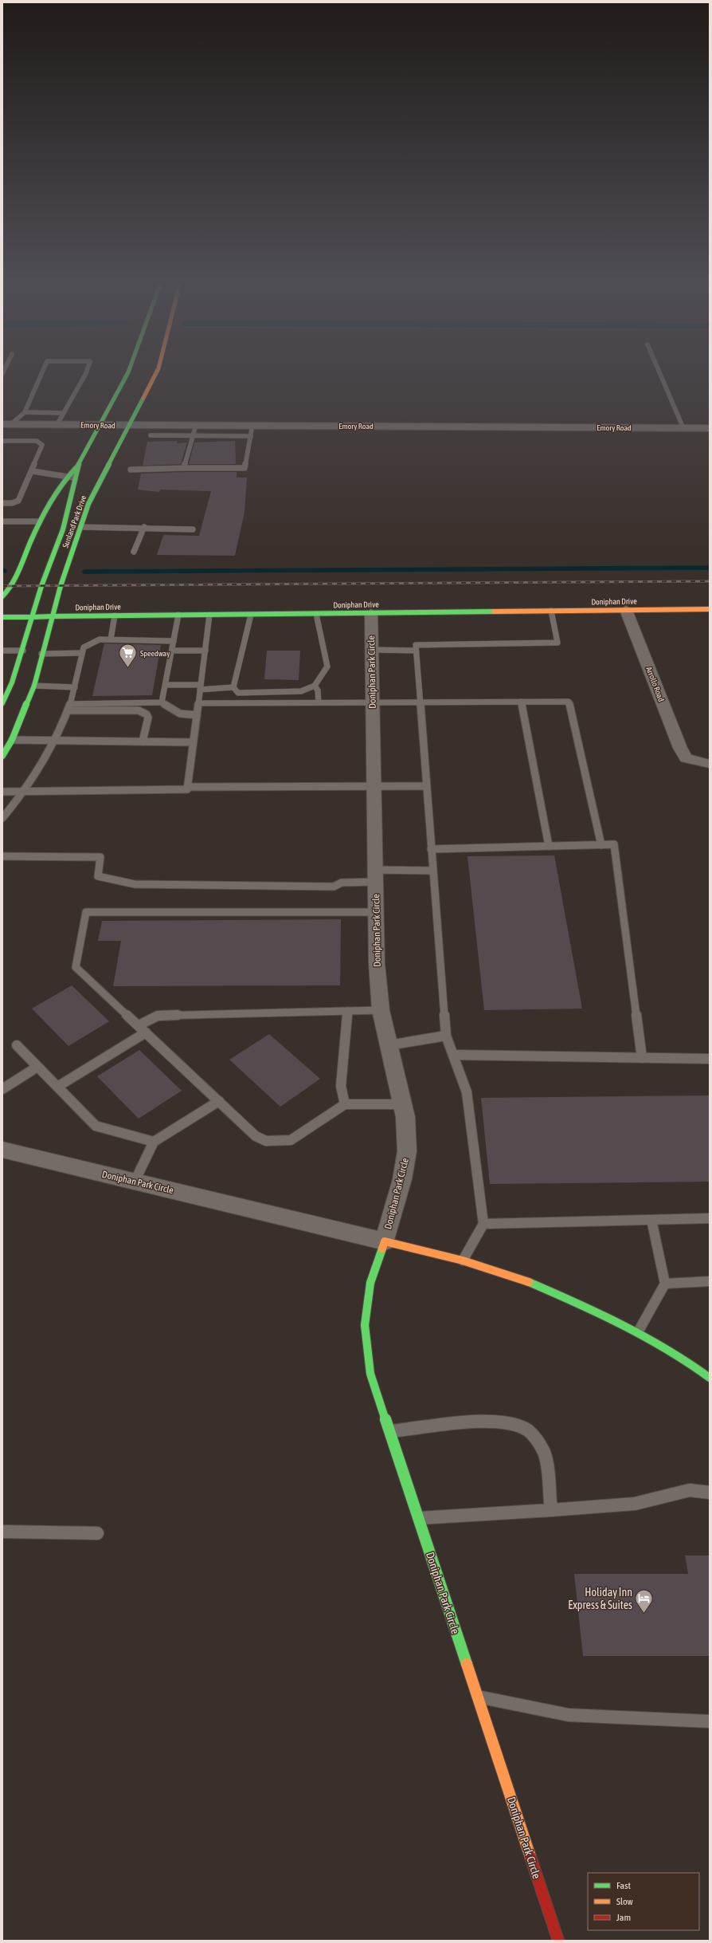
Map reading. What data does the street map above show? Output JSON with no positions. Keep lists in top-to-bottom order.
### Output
{
  "streets": {
    "main road": ["Sunland Park Drive", "Doniphan Drive", "Doniphan Park Circle"],
    "street": ["Emory Road", "Arrollo Road"]
  },
  "crossings": [
    ["Emory Road", "Sunland Park Drive"],
    ["Sunland Park Drive", "Doniphan Drive"],
    ["Doniphan Drive", "Doniphan Park Circle"],
    ["Doniphan Drive", "Arrollo Road"]
  ],
  "places": {
    "supermarket": ["Speedway"],
    "hotel": ["Holiday Inn Express & Suites"]
  },
  "legend": ["Fast", "Slow", "Jam"]
}
